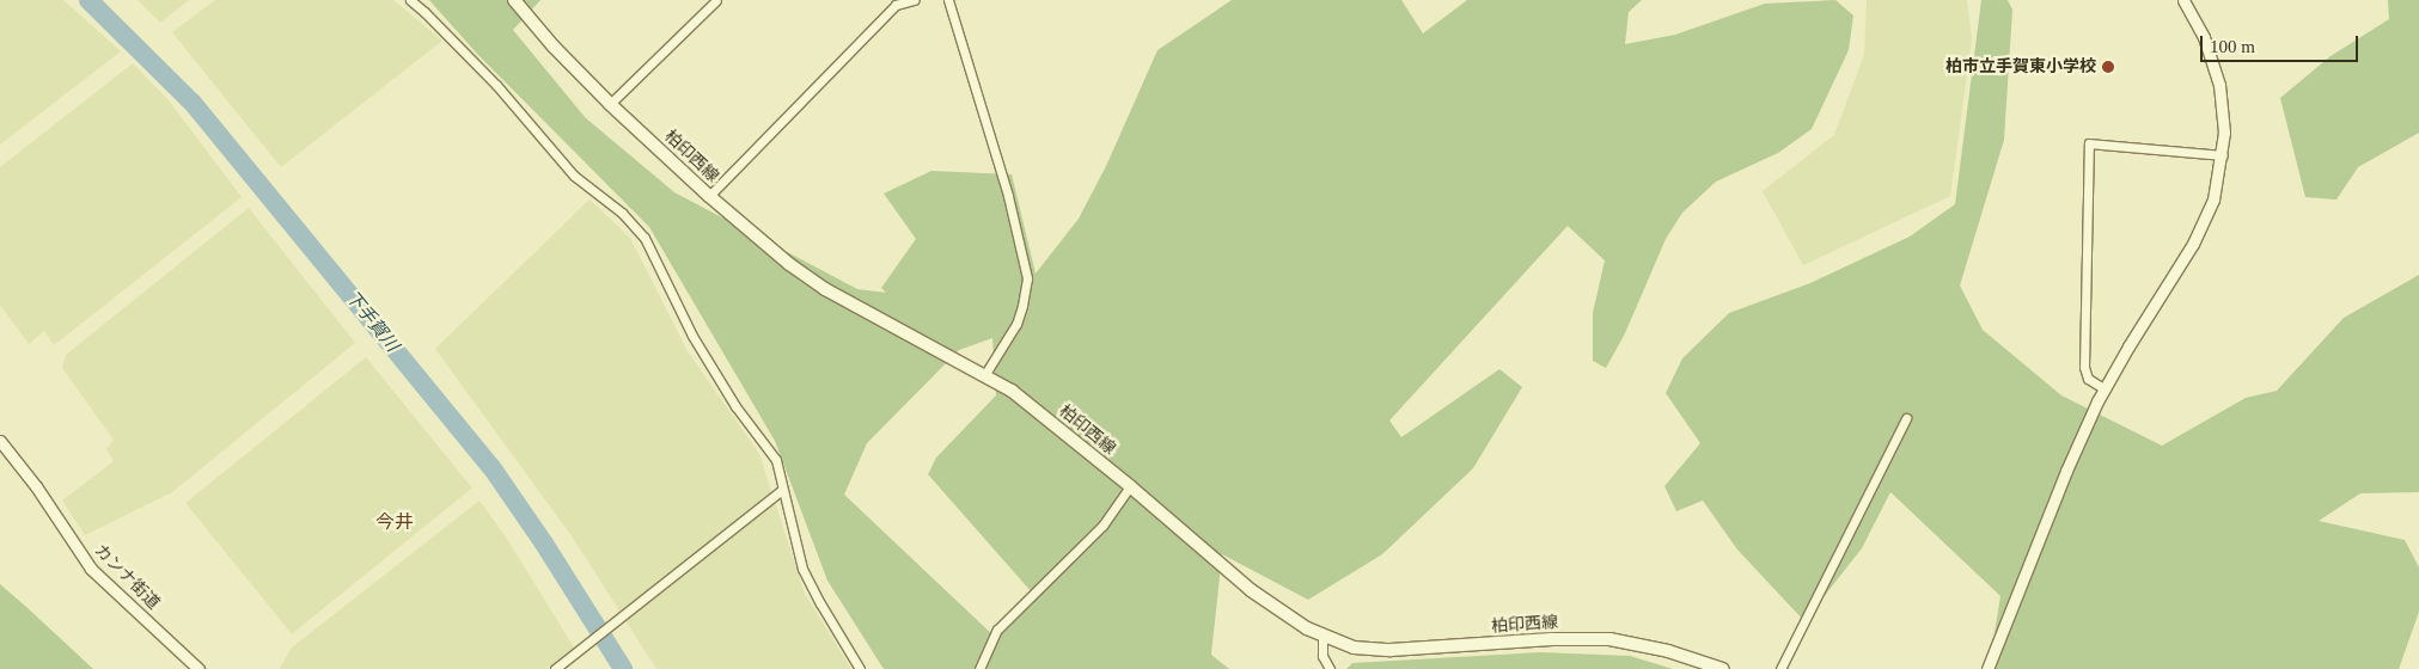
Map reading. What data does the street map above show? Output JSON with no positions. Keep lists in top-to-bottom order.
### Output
{
  "streets": {
    "main road": ["柏印西線"],
    "street": ["カンナ街道"]
  },
  "districts": ["今井"],
  "water": ["下手賀川"],
  "places": ["柏市立手賀東小学校"],
  "scale_bar": "100 m"
}
